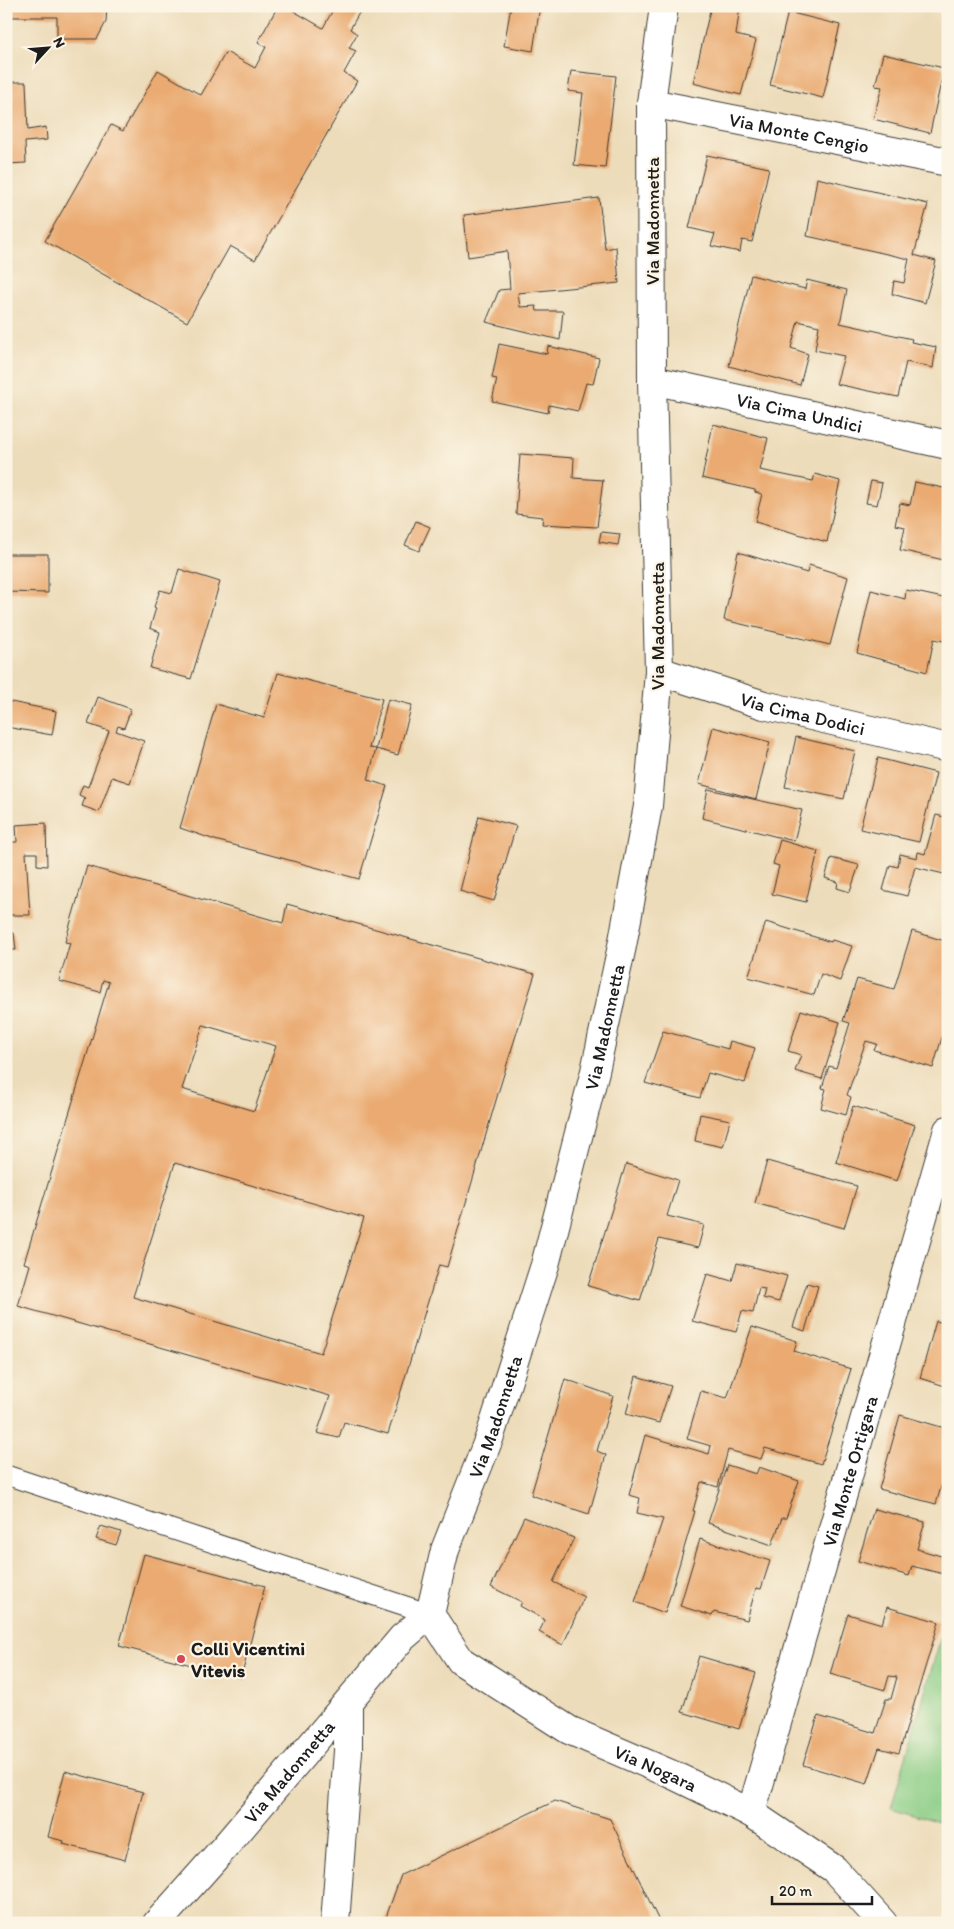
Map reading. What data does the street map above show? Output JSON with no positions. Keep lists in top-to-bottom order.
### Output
{
  "streets": {
    "street": [
      "Via Monte Cengio",
      "Via Madonnetta",
      "Via Cima Undici",
      "Via Cima Dodici",
      "Via Monte Ortigara",
      "Via Nogara"
    ]
  },
  "crossings": [
    ["Via Monte Cengio", "Via Madonnetta"],
    ["Via Madonnetta", "Via Cima Undici"],
    ["Via Madonnetta", "Via Cima Dodici"],
    ["Via Madonnetta", "Via Nogara"],
    ["Via Monte Ortigara", "Via Nogara"]
  ],
  "places": ["Colli Vicentini Vitevis"],
  "scale_bar": "20 m",
  "north": "top right"
}
